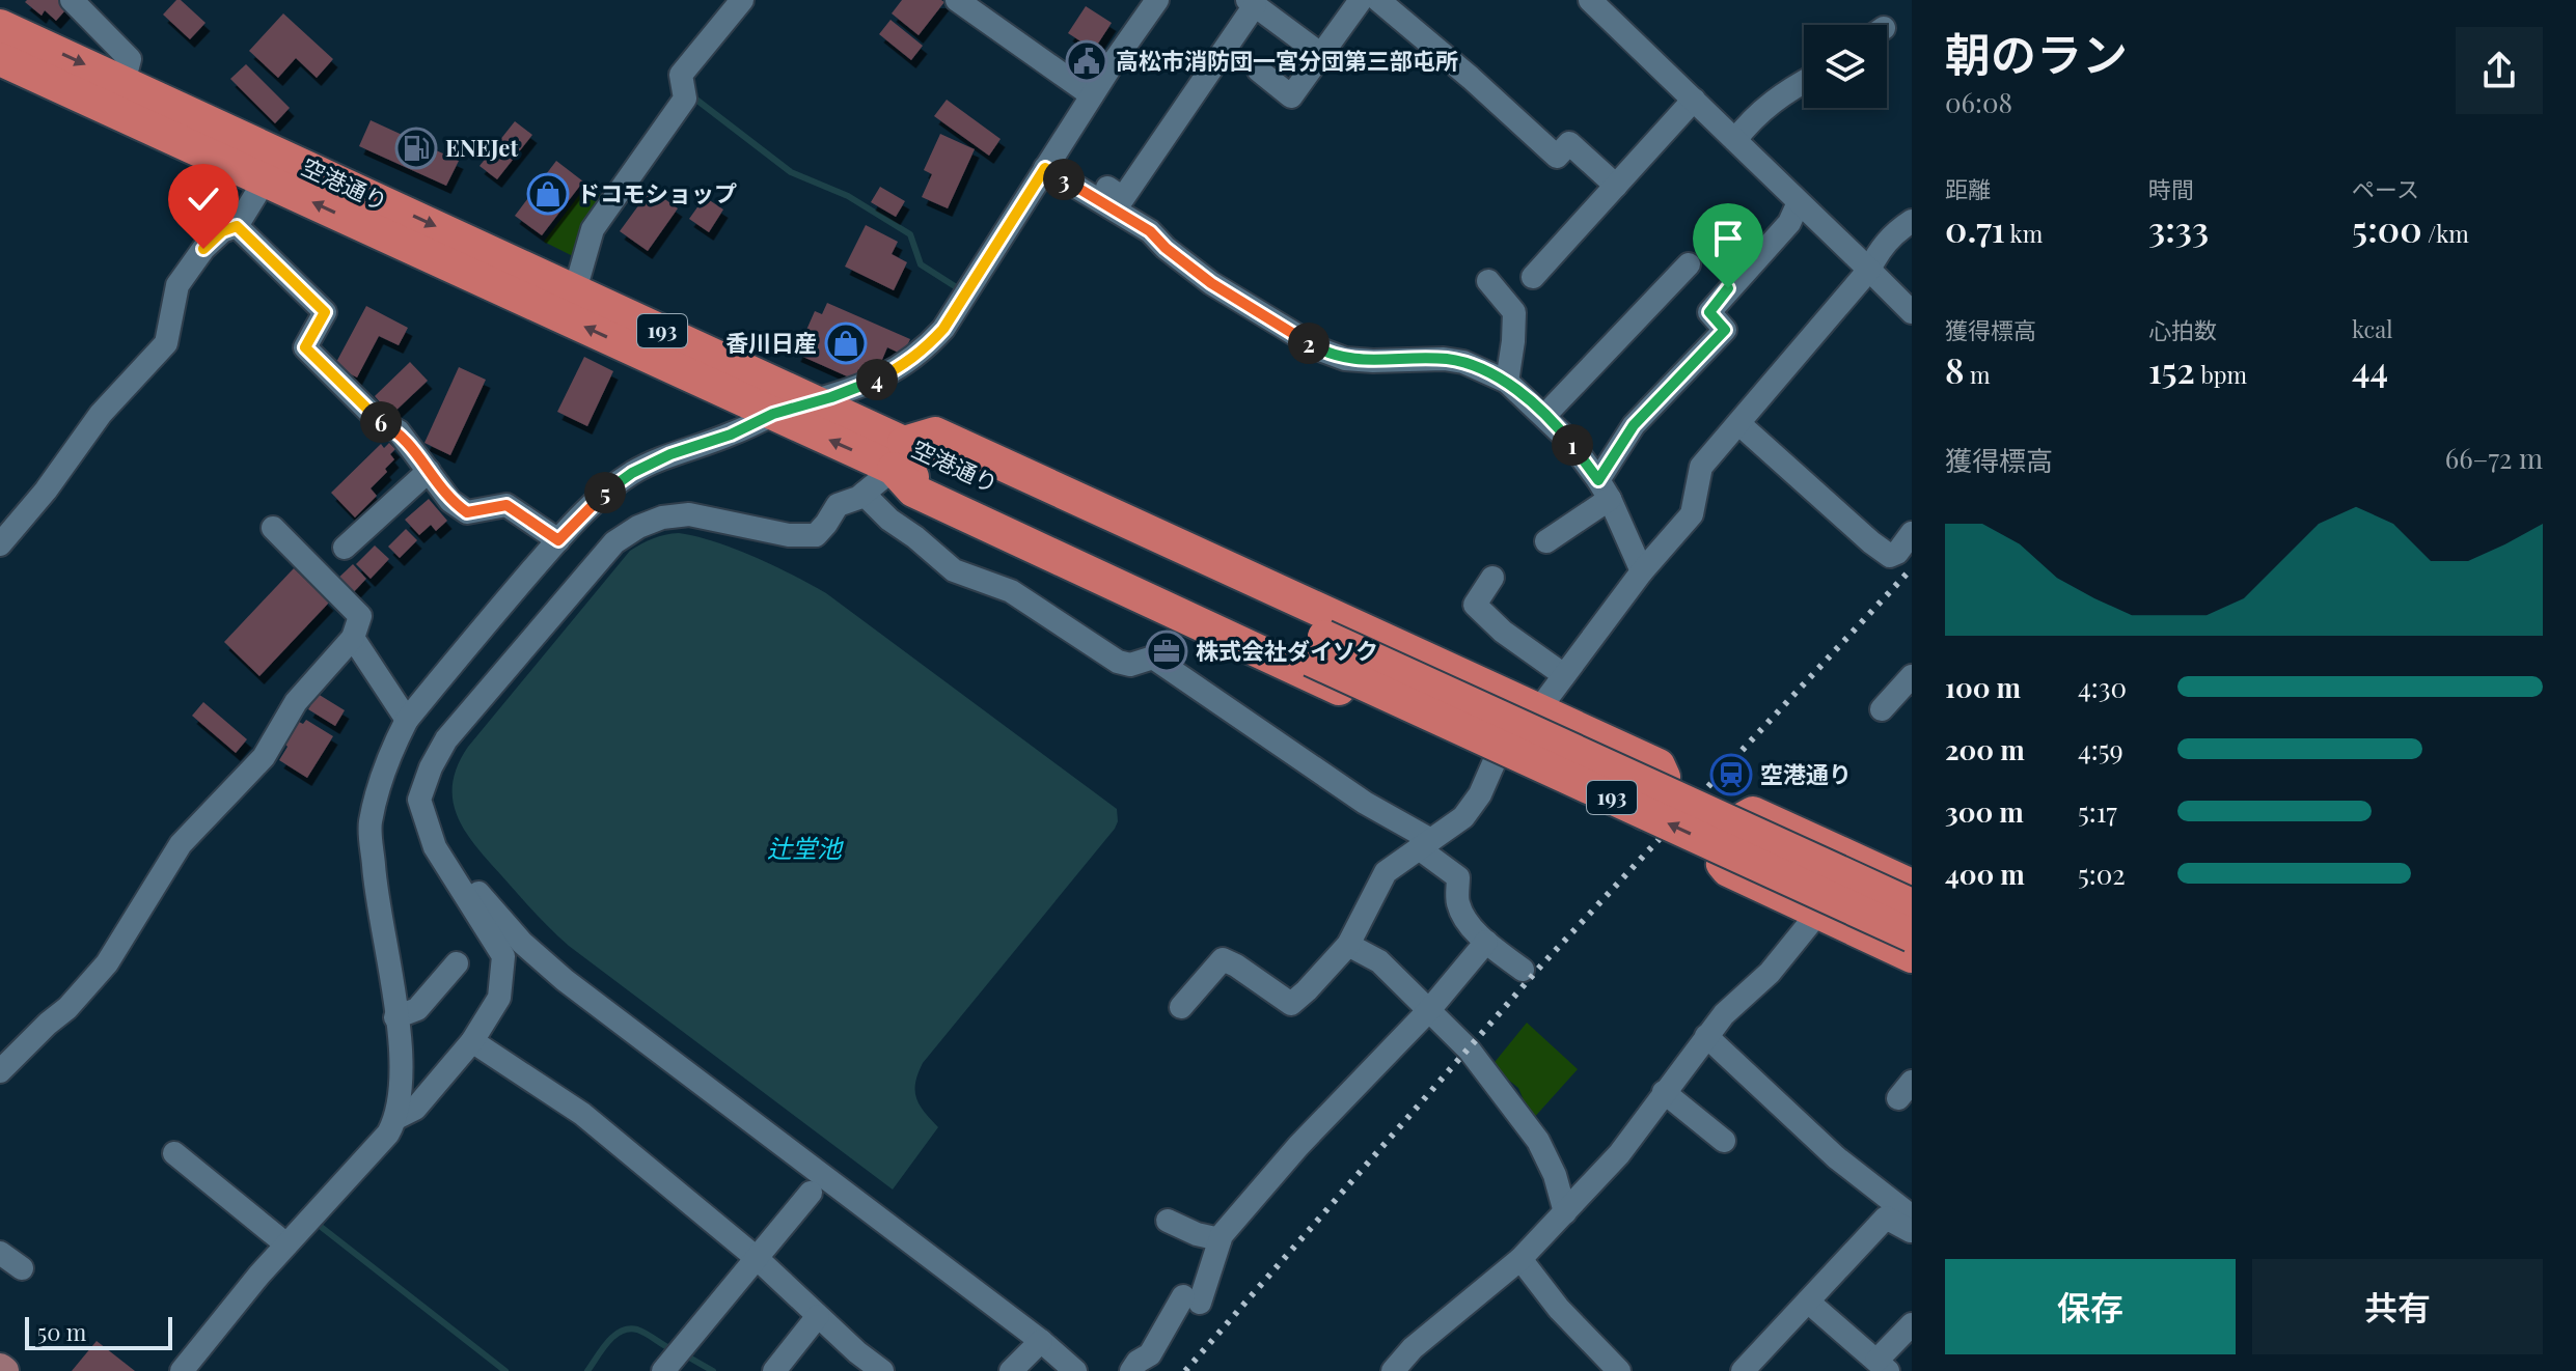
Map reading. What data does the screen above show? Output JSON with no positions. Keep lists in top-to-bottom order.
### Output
{
  "streets": {
    "highway": ["空港通り", "193"]
  },
  "water": ["辻堂池"],
  "places": {
    "public building": ["高松市消防団一宮分団第三部屯所"],
    "fuel station": ["ENEJet"],
    "shop": ["ドコモショップ", "香川日産"],
    "office": ["株式会社ダイソク"],
    "station": ["空港通り"]
  },
  "scale_bar": "50 m",
  "page": {
    "heading": ["朝のラン", "06:08"],
    "stats": [
      ["距離", "0.71 km"],
      ["時間", "3:33"],
      ["ペース", "5:00 /km"],
      ["獲得標高", "8 m"],
      ["心拍数", "152 bpm"],
      ["kcal", "44"]
    ],
    "pins": [
      "3",
      "2",
      "4",
      "6",
      "1",
      "5"
    ],
    "chart": ["獲得標高", "66–72 m"],
    "list": [
      {
        "name": "100 m",
        "note": "4:30"
      },
      {
        "name": "200 m",
        "note": "4:59"
      },
      {
        "name": "300 m",
        "note": "5:17"
      },
      {
        "name": "400 m",
        "note": "5:02"
      }
    ],
    "buttons": ["保存", "共有"],
    "scale": "50 m"
  }
}
